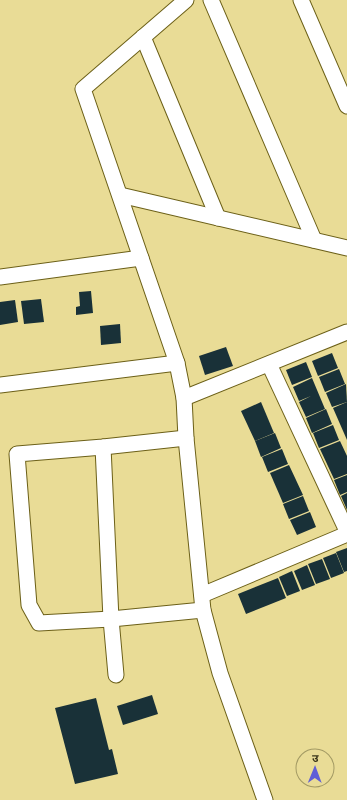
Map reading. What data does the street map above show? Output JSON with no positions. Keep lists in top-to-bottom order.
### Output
{
  "north": "top"
}
